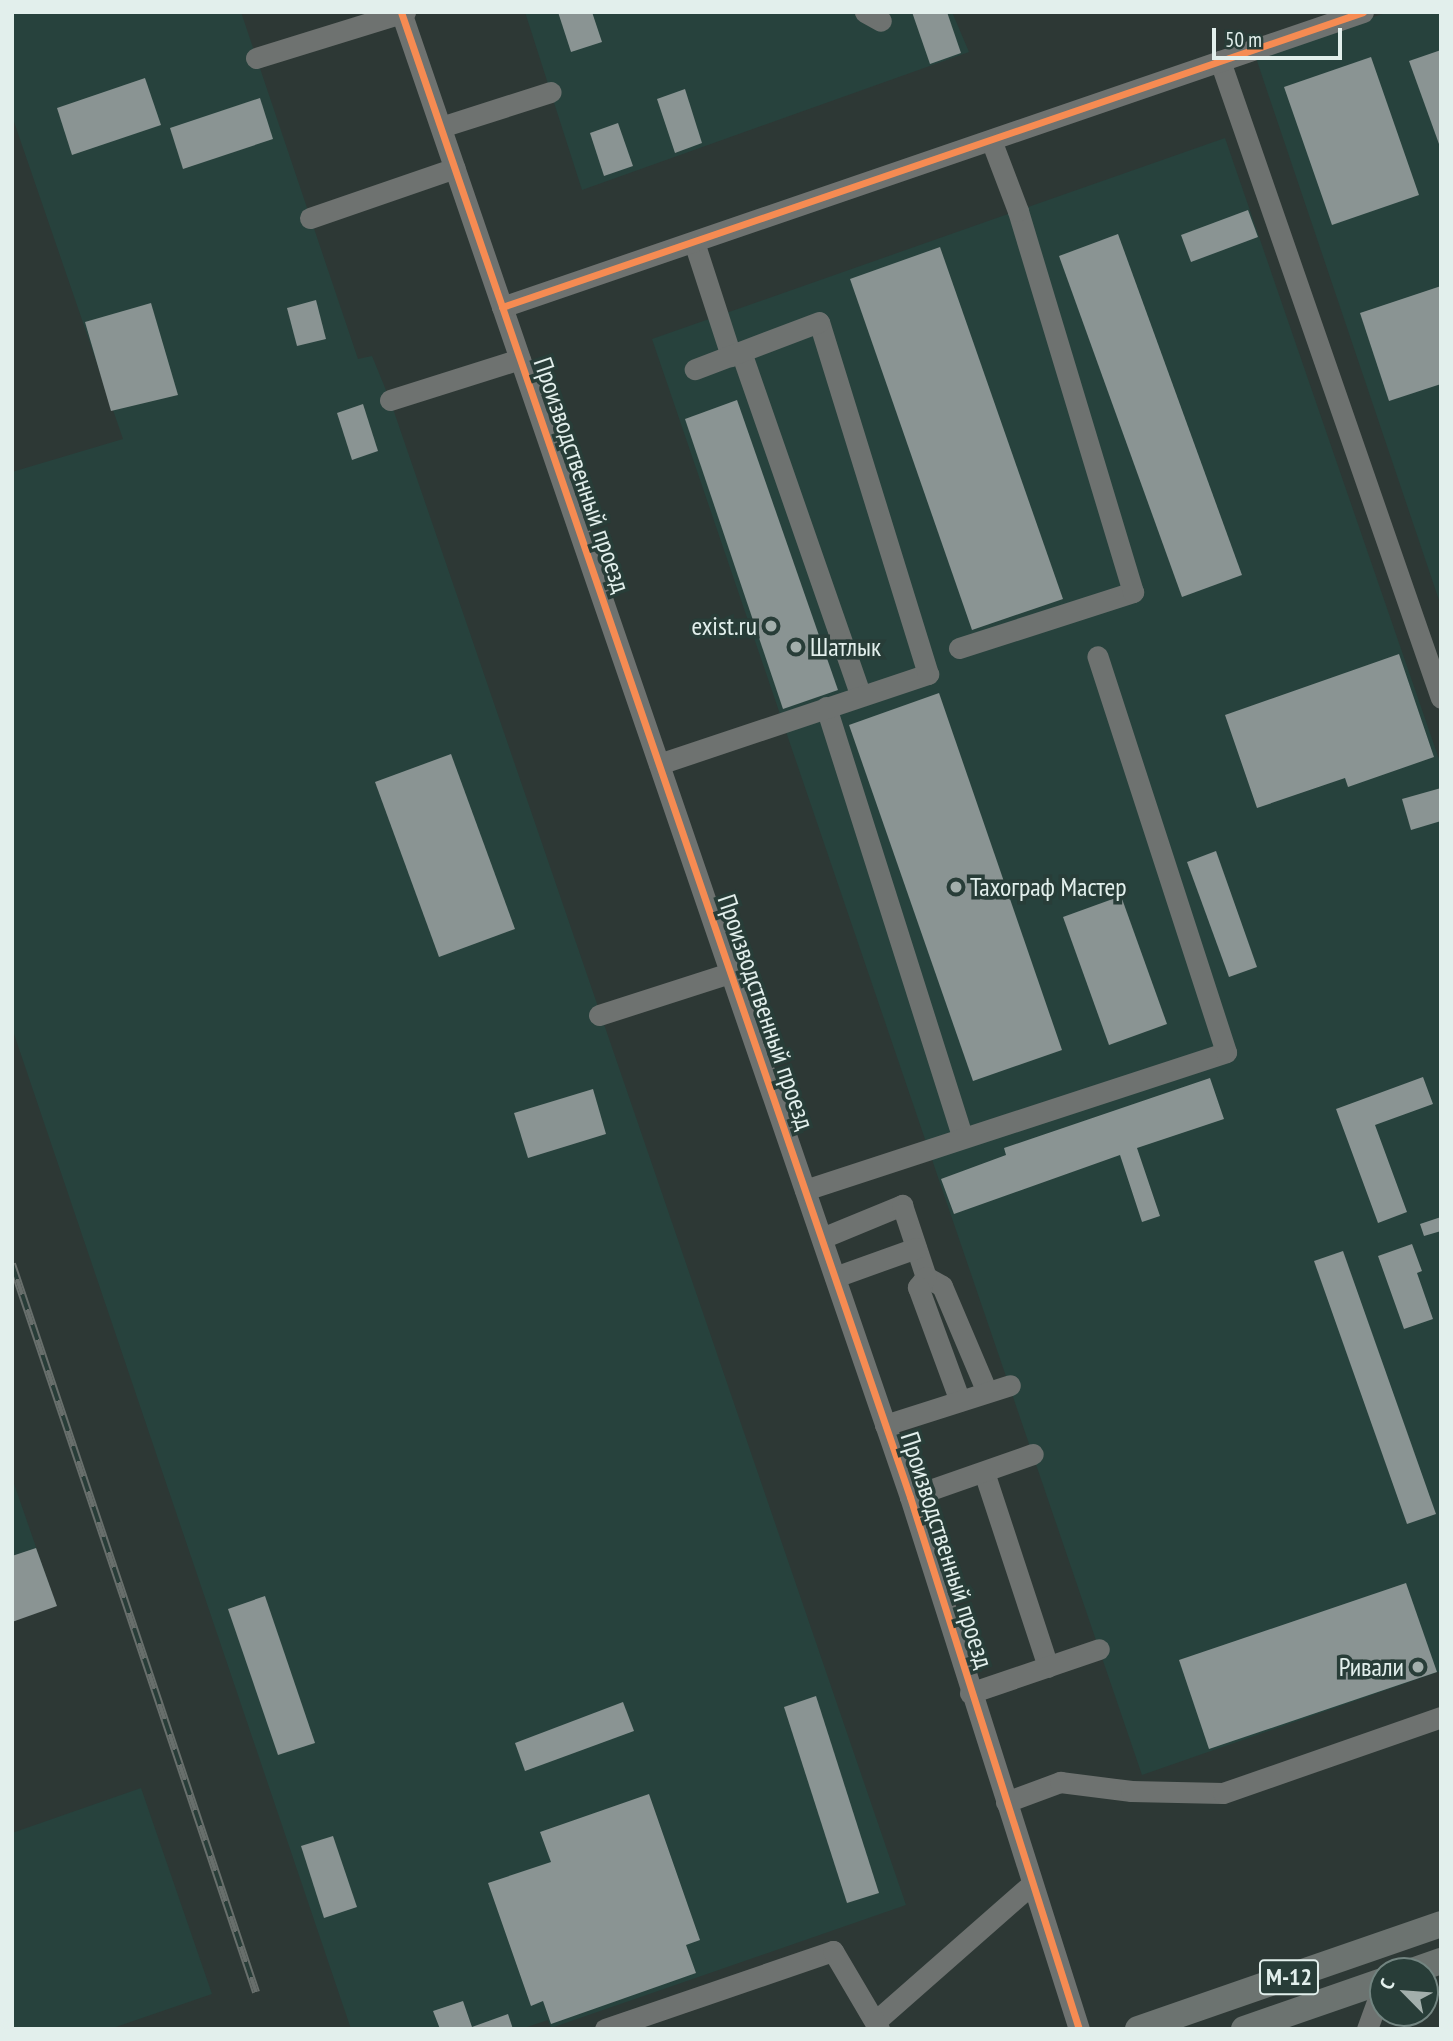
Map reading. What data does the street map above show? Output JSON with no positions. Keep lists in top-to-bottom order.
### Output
{
  "streets": {
    "main road": ["М-12"],
    "street": ["Производственный проезд"]
  },
  "places": [
    "exist.ru",
    "Шатлык",
    "Тахограф Мастер",
    "Ривали"
  ],
  "scale_bar": "50 m",
  "north": "top left"
}
